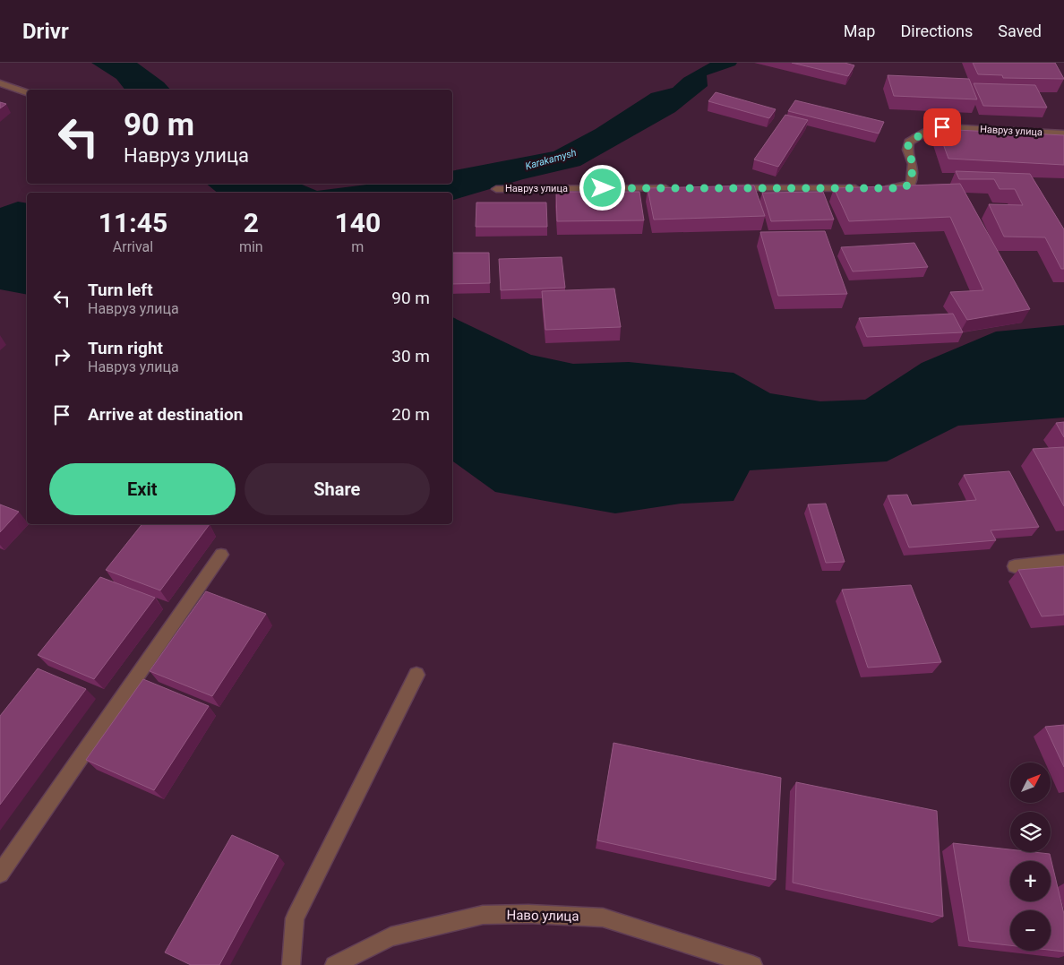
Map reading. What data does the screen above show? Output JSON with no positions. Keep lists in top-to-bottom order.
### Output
{
  "streets": {
    "street": ["Навруз улица", "Наво улица"]
  },
  "water": ["Karakamysh"],
  "north": "top right",
  "page": {
    "header": "Drivr",
    "nav": ["Map", "Directions", "Saved"],
    "turn": ["90 m", "Навруз улица"],
    "eta": [
      "11:45",
      "Arrival",
      "2",
      "min",
      "140",
      "m"
    ],
    "list": [
      {
        "name": "Turn left",
        "note": "Навруз улица",
        "value": "90 m"
      },
      {
        "name": "Turn right",
        "note": "Навруз улица",
        "value": "30 m"
      },
      {
        "name": "Arrive at destination",
        "value": "20 m"
      }
    ],
    "buttons": ["Exit", "Share"],
    "map_buttons": ["+", "−"]
  }
}
